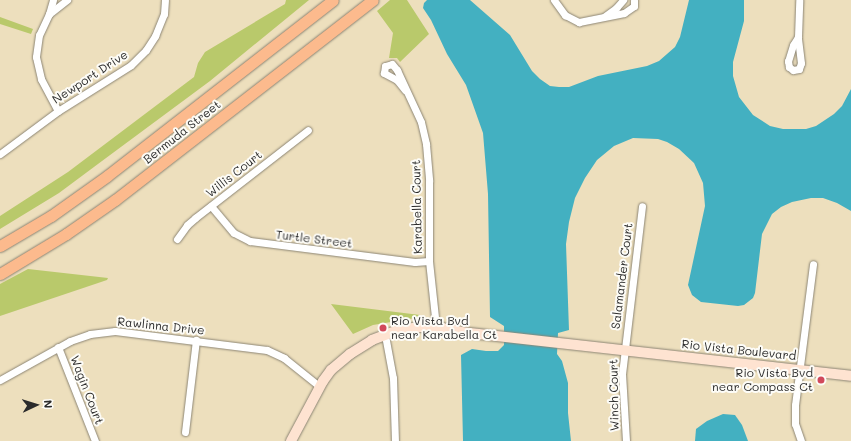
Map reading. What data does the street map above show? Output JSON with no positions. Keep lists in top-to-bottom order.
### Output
{
  "streets": {
    "main road": ["Bermuda Street"],
    "street": [
      "Newport Drive",
      "Willis Court",
      "Karabella Court",
      "Turtle Street",
      "Salamander Court",
      "Rawlinna Drive",
      "Rio Vista Boulevard",
      "Wagin Court",
      "Winch Court"
    ]
  },
  "crossings": [
    ["Willis Court", "Turtle Street"],
    ["Karabella Court", "Turtle Street"],
    ["Karabella Court", "Rio Vista Boulevard"],
    ["Salamander Court", "Rio Vista Boulevard"],
    ["Salamander Court", "Winch Court"],
    ["Rawlinna Drive", "Rio Vista Boulevard"],
    ["Rawlinna Drive", "Wagin Court"],
    ["Rio Vista Boulevard", "Winch Court"]
  ],
  "places": ["Rio Vista Bvd near Karabella Ct", "Rio Vista Bvd near Compass Ct"],
  "north": "right"
}
